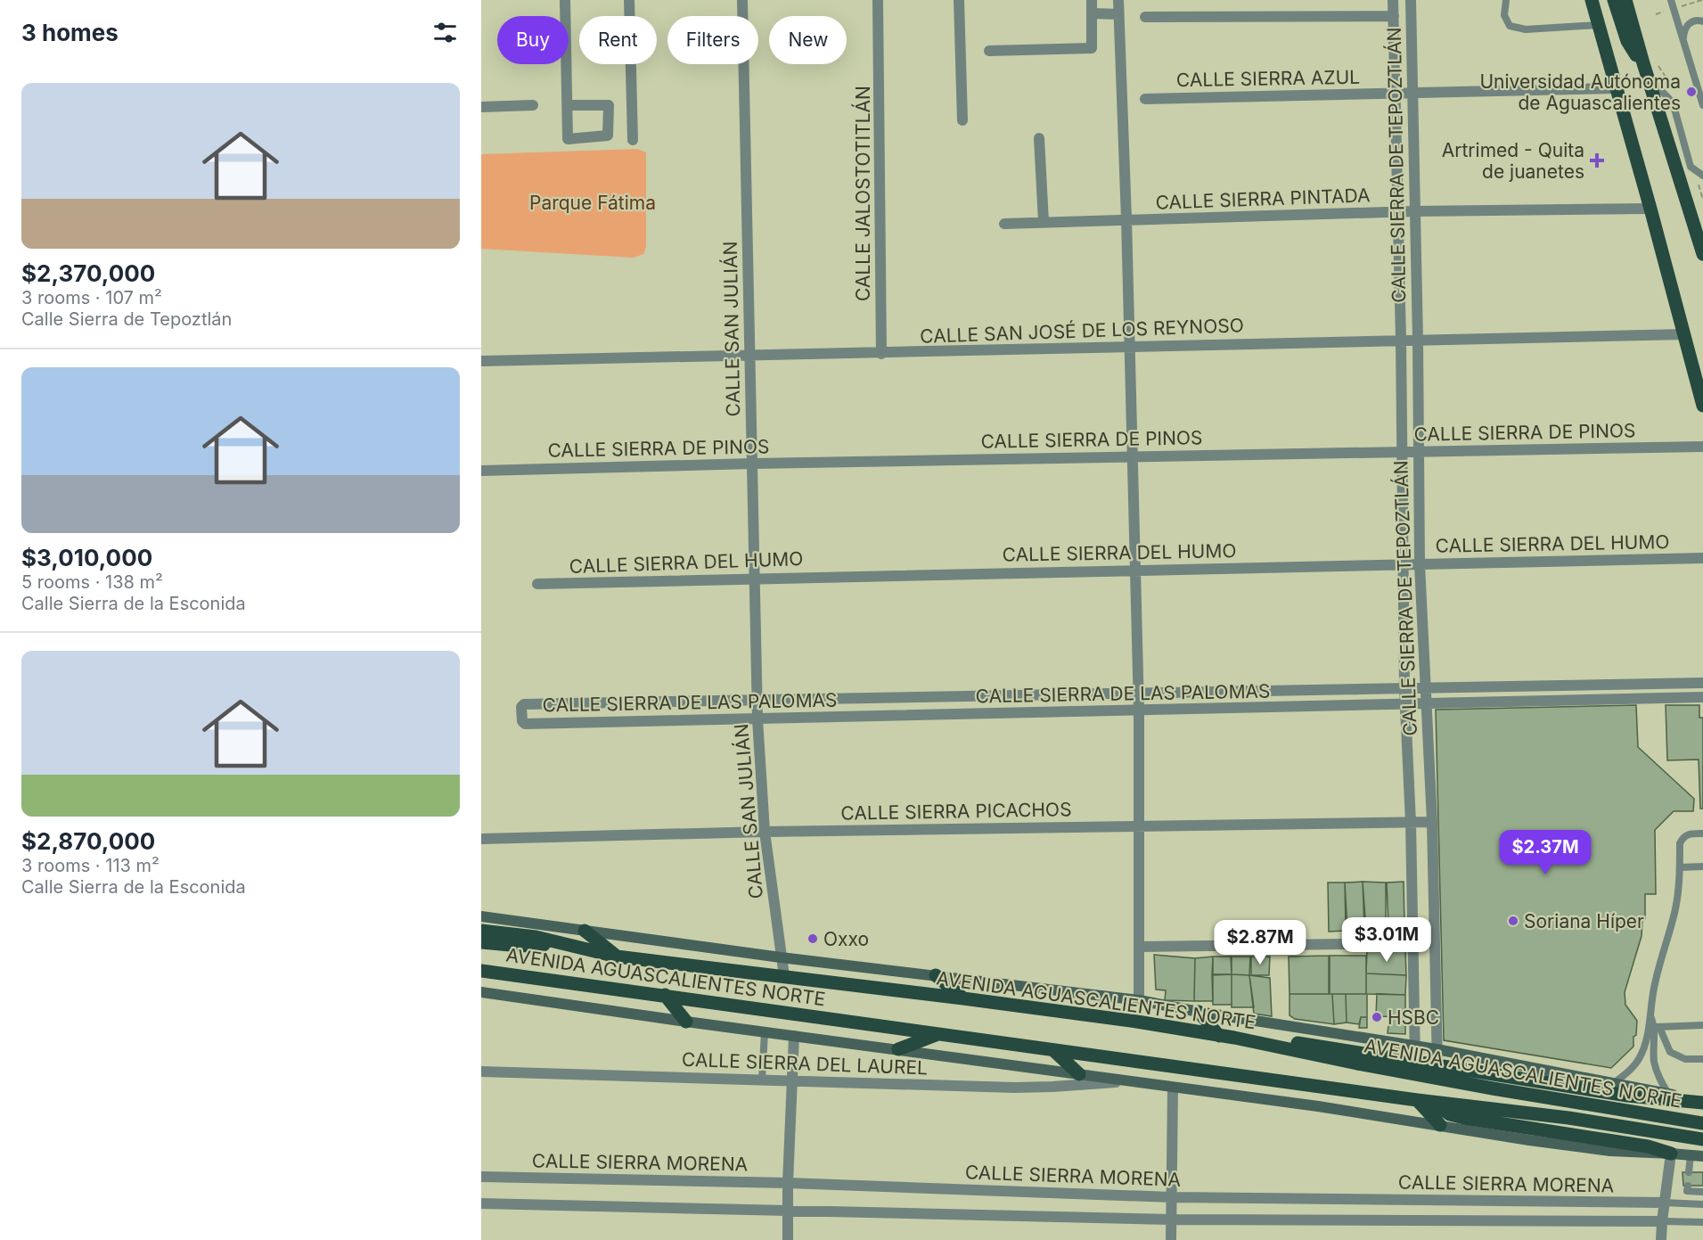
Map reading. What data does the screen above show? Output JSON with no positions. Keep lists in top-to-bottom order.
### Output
{
  "streets": {
    "main road": ["AVENIDA AGUASCALIENTES NORTE"],
    "street": [
      "CALLE SIERRA AZUL",
      "CALLE SIERRA DE TEPOZTLÁN",
      "CALLE JALOSTOTITLÁN",
      "CALLE SIERRA PINTADA",
      "CALLE SAN JULIÁN",
      "CALLE SAN JOSÉ DE LOS REYNOSO",
      "CALLE SIERRA DE PINOS",
      "CALLE SIERRA DEL HUMO",
      "CALLE SIERRA DE LAS PALOMAS",
      "CALLE SIERRA PICACHOS",
      "CALLE SIERRA DEL LAUREL",
      "CALLE SIERRA MORENA"
    ]
  },
  "crossings": [
    ["CALLE SIERRA AZUL", "CALLE SIERRA DE TEPOZTLÁN"],
    ["CALLE SIERRA DE TEPOZTLÁN", "CALLE SIERRA PINTADA"],
    ["CALLE SIERRA DE TEPOZTLÁN", "CALLE SAN JOSÉ DE LOS REYNOSO"],
    ["CALLE SIERRA DE TEPOZTLÁN", "CALLE SIERRA DE PINOS"],
    ["CALLE SIERRA DE TEPOZTLÁN", "CALLE SIERRA DEL HUMO"],
    ["CALLE SIERRA DE TEPOZTLÁN", "CALLE SIERRA DE LAS PALOMAS"],
    ["CALLE SIERRA DE TEPOZTLÁN", "CALLE SIERRA PICACHOS"],
    ["CALLE SIERRA DE TEPOZTLÁN", "AVENIDA AGUASCALIENTES NORTE"],
    ["CALLE JALOSTOTITLÁN", "CALLE SAN JOSÉ DE LOS REYNOSO"],
    ["CALLE SAN JULIÁN", "CALLE SAN JOSÉ DE LOS REYNOSO"],
    ["CALLE SAN JULIÁN", "CALLE SIERRA DE PINOS"],
    ["CALLE SAN JULIÁN", "CALLE SIERRA DEL HUMO"],
    ["CALLE SAN JULIÁN", "CALLE SIERRA DE LAS PALOMAS"],
    ["CALLE SAN JULIÁN", "CALLE SIERRA PICACHOS"],
    ["CALLE SAN JULIÁN", "AVENIDA AGUASCALIENTES NORTE"]
  ],
  "parks": ["Parque Fátima"],
  "places": {
    "other": [
      "Universidad Autónoma de Aguascalientes",
      "Soriana Híper",
      "Oxxo",
      "HSBC"
    ],
    "health": ["Artrimed - Quita de juanetes"]
  },
  "page": {
    "heading": "3 homes",
    "chip": [
      "Buy",
      "Rent",
      "Filters",
      "New"
    ],
    "list": [
      {
        "name": "$2,370,000",
        "note": "3 rooms · 107 m² · Calle Sierra de Tepoztlán"
      },
      {
        "name": "$3,010,000",
        "note": "5 rooms · 138 m² · Calle Sierra de la Esconida"
      },
      {
        "name": "$2,870,000",
        "note": "3 rooms · 113 m² · Calle Sierra de la Esconida"
      }
    ],
    "price": ["$2.37M", "$3.01M", "$2.87M"]
  }
}
